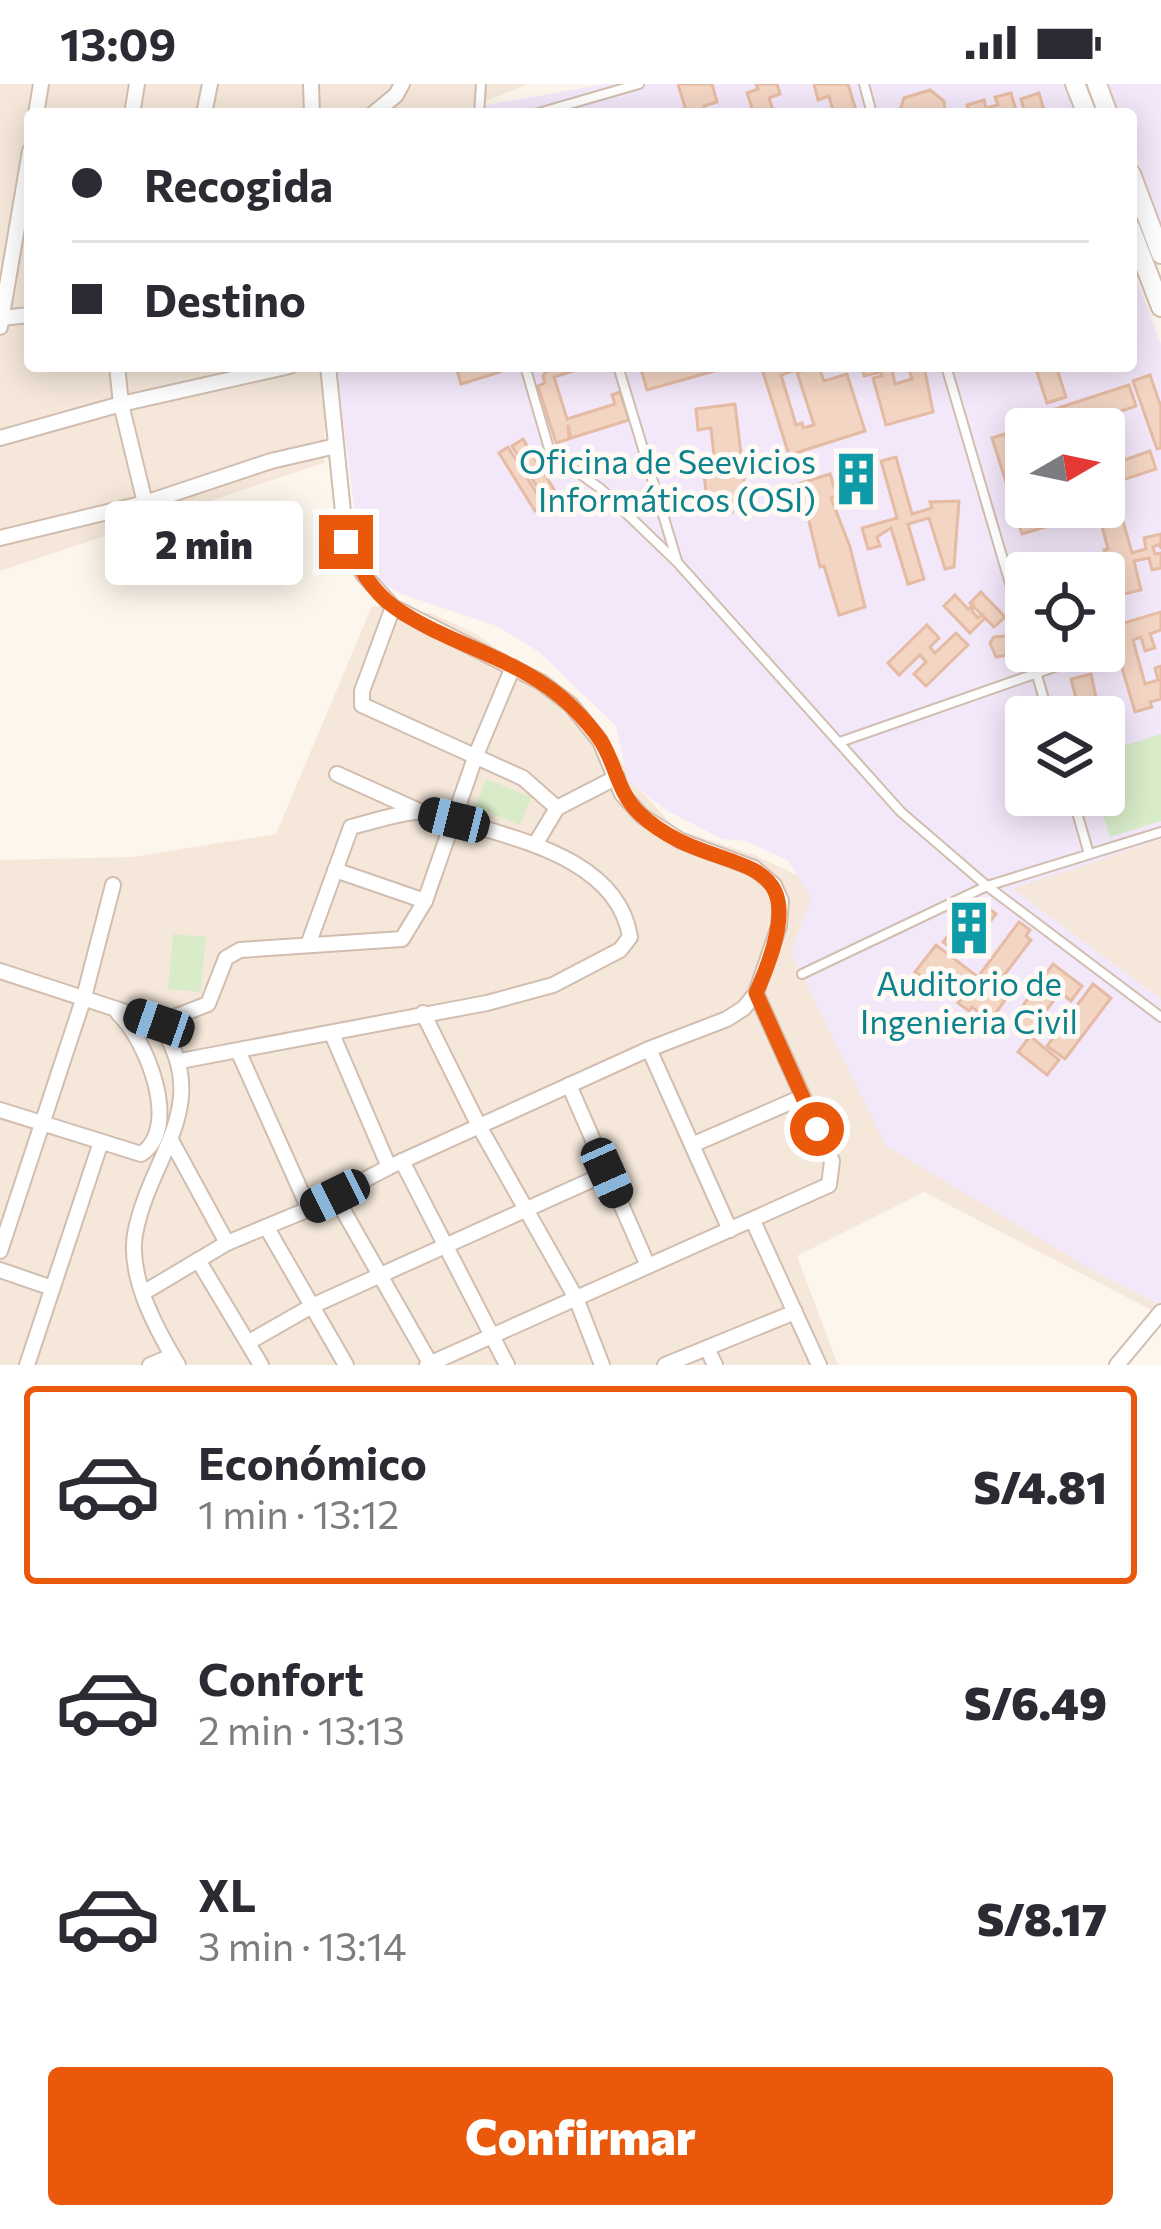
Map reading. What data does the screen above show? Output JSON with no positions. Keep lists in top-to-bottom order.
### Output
{
  "places": {
    "building": ["Oficina de Seevicios Informáticos (OSI)", "Auditorio de Ingenieria Civil"]
  },
  "north": "right",
  "page": {
    "status": "13:09",
    "banner": ["Recogida", "Destino"],
    "bubble": "2 min",
    "list": [
      {
        "name": "Económico",
        "note": "1 min · 13:12",
        "value": "S/4.81"
      },
      {
        "name": "Confort",
        "note": "2 min · 13:13",
        "value": "S/6.49"
      },
      {
        "name": "XL",
        "note": "3 min · 13:14",
        "value": "S/8.17"
      }
    ],
    "buttons": "Confirmar"
  }
}
